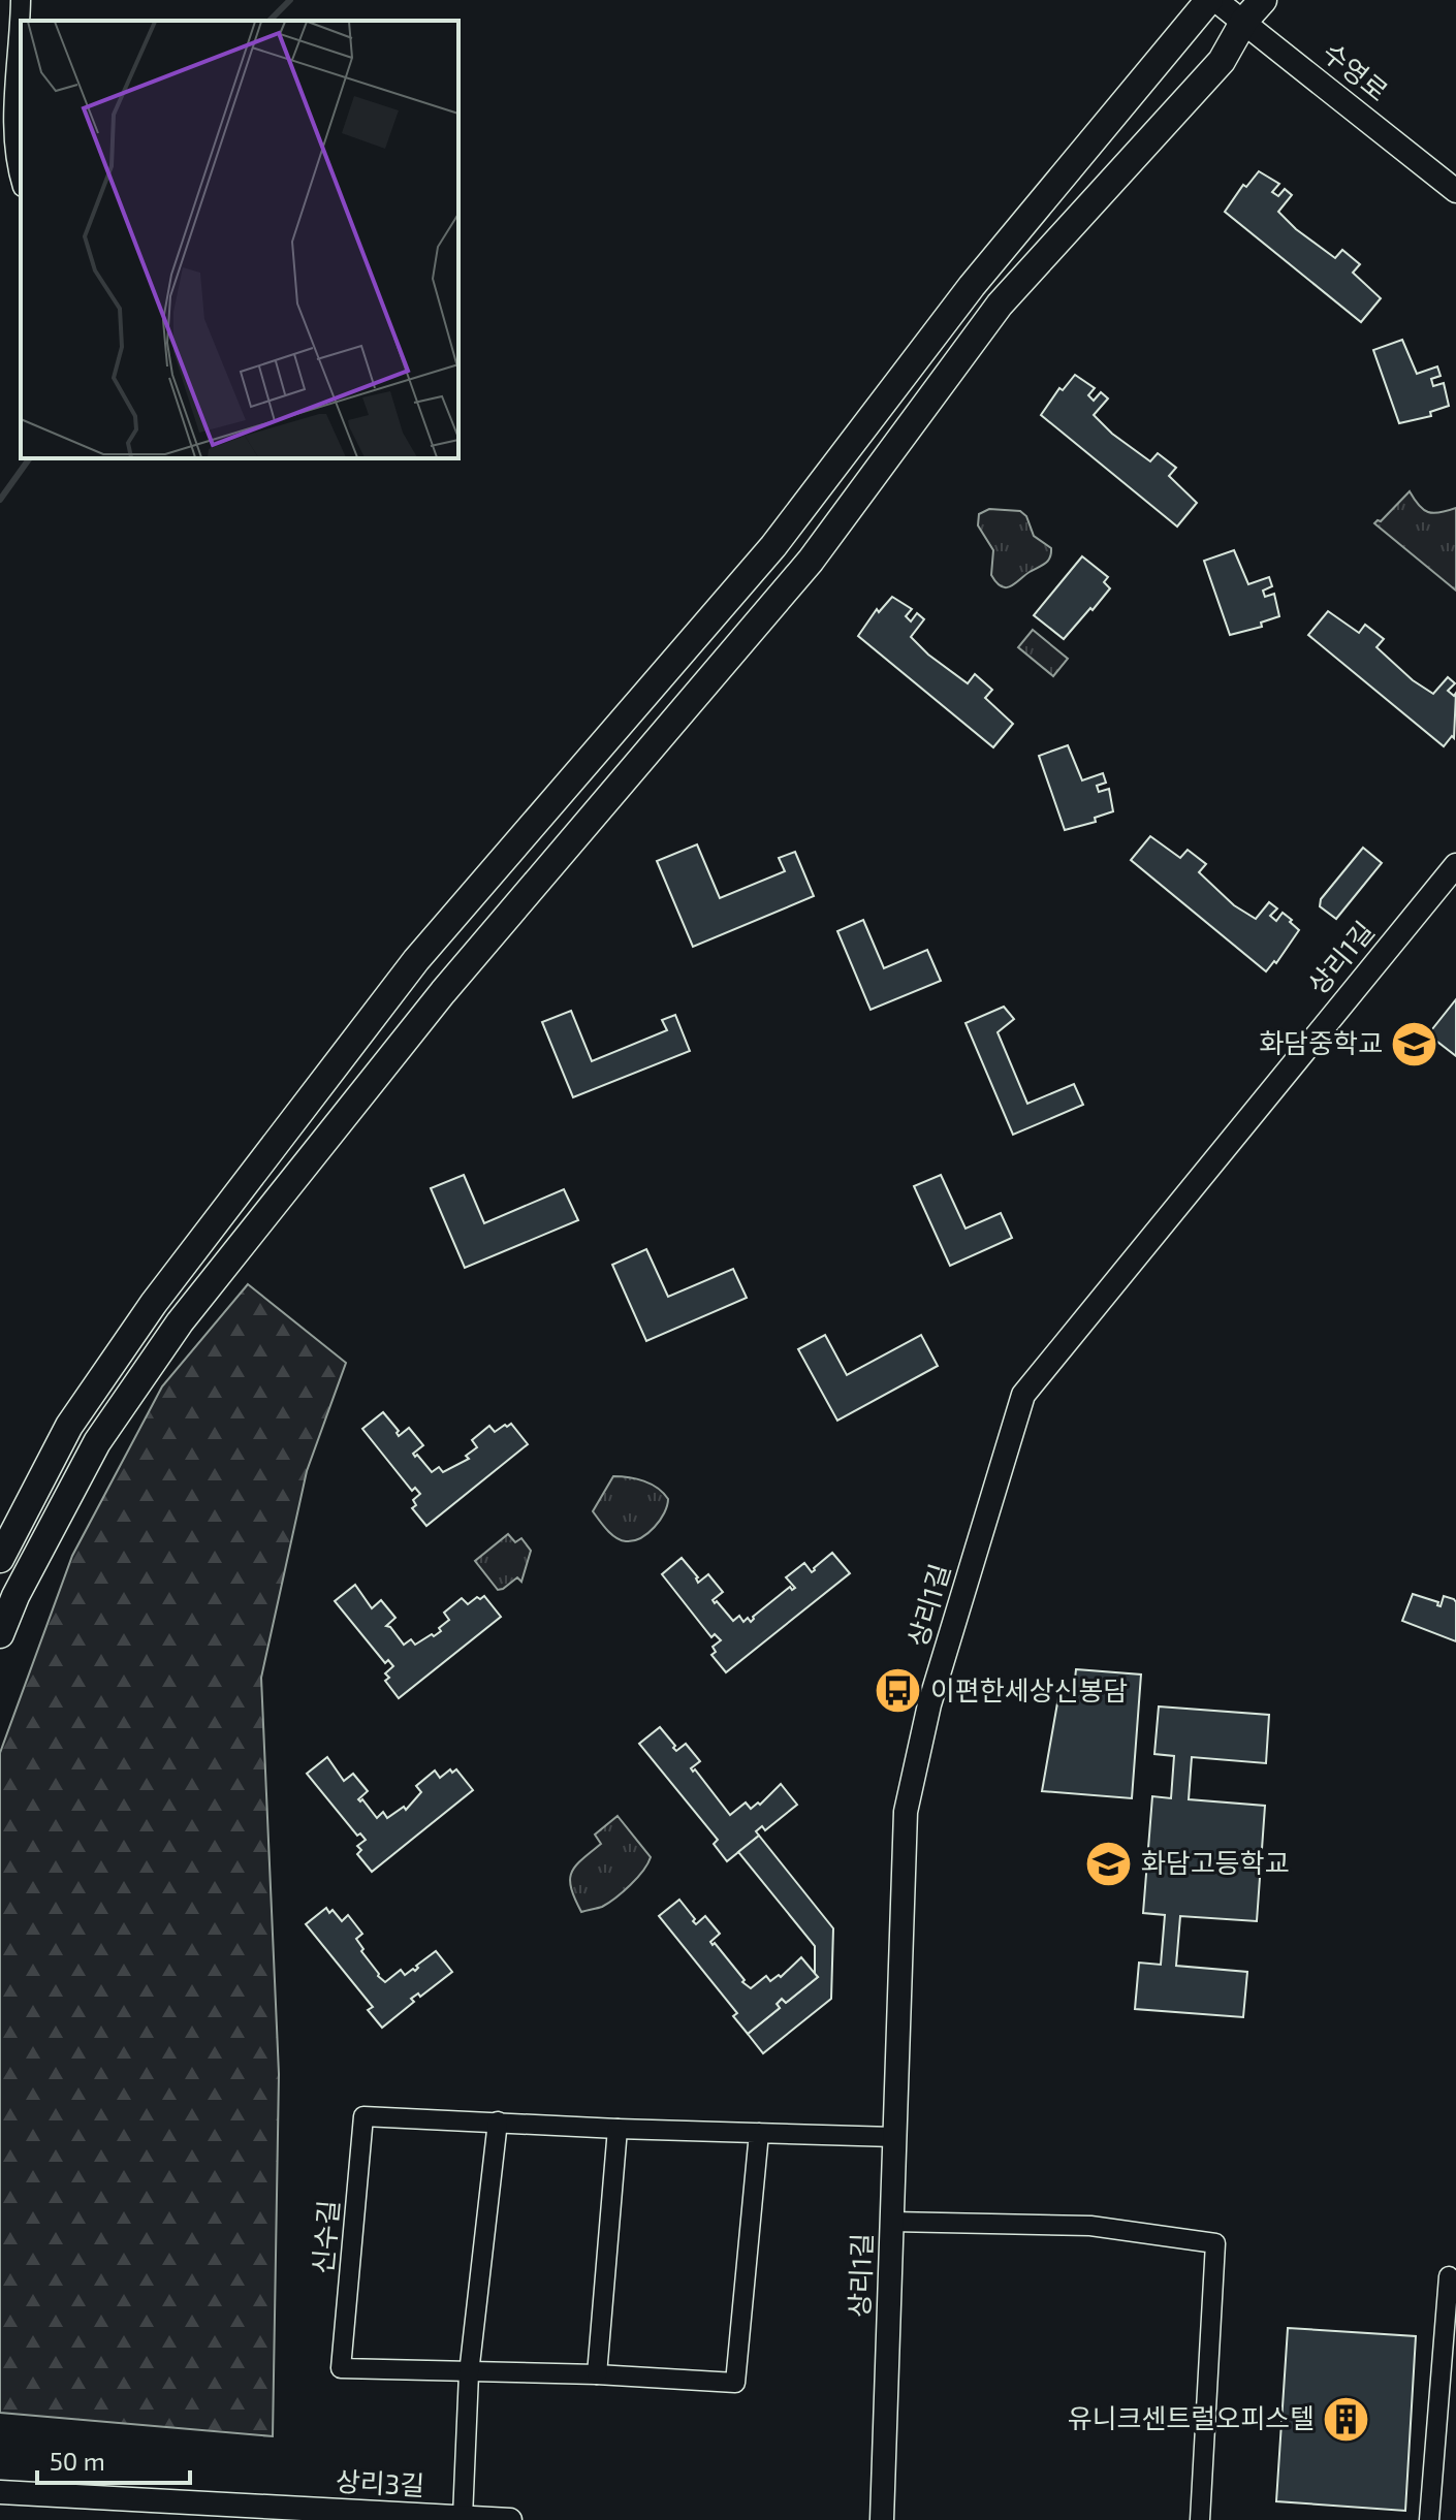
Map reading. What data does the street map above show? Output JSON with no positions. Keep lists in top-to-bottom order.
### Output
{
  "streets": {
    "street": [
      "수영로",
      "상리1길",
      "신수길",
      "상리3길"
    ]
  },
  "crossings": [
    ["상리1길", "신수길"]
  ],
  "places": {
    "school or university": ["화담중학교", "화담고등학교"],
    "bus stop": ["이편한세상신봉담"],
    "building": ["유니크센트럴오피스텔"]
  },
  "scale_bar": "50 m"
}
